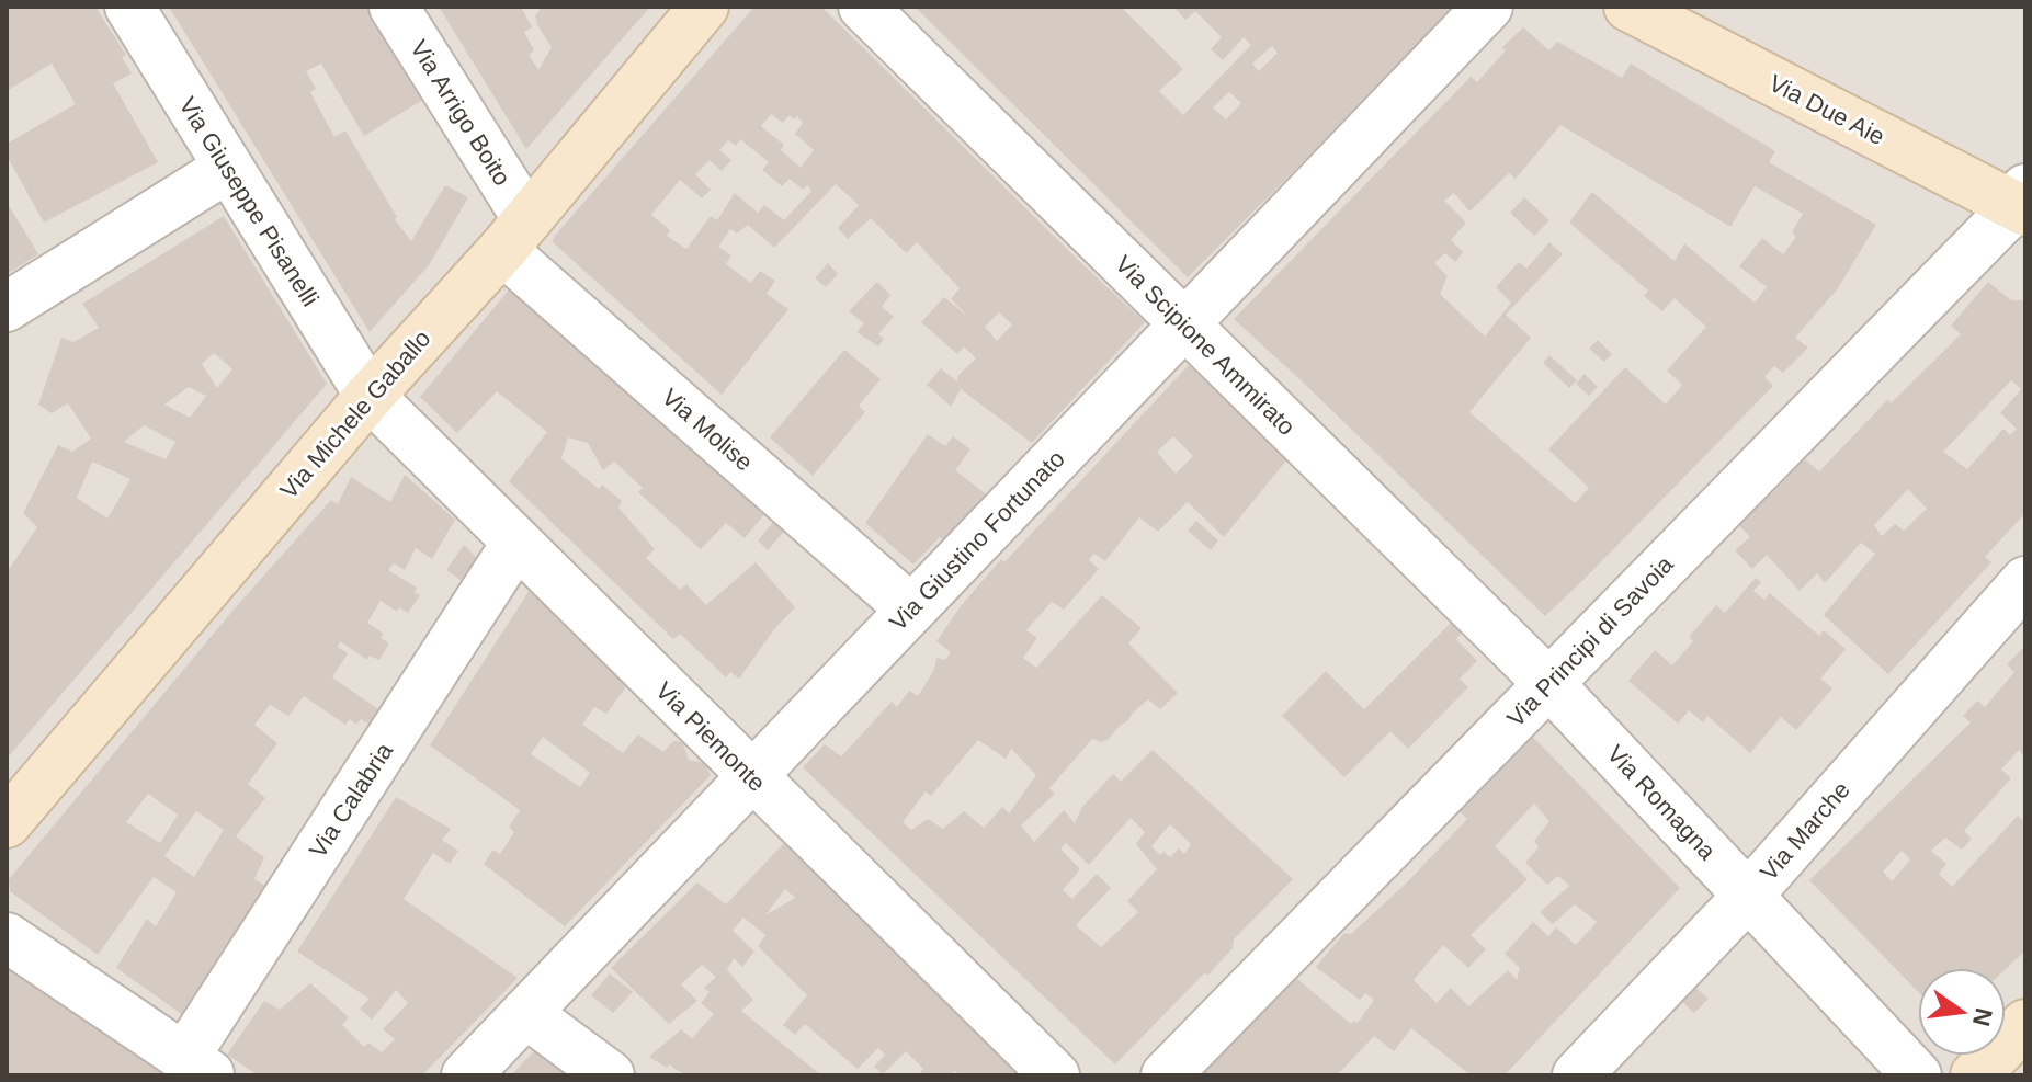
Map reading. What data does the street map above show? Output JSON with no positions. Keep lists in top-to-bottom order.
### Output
{
  "streets": {
    "street": [
      "Via Due Aie",
      "Via Arrigo Boito",
      "Via Giuseppe Pisanelli",
      "Via Scipione Ammirato",
      "Via Michele Gaballo",
      "Via Molise",
      "Via Giustino Fortunato",
      "Via Principi di Savoia",
      "Via Piemonte",
      "Via Calabria",
      "Via Romagna",
      "Via Marche"
    ]
  },
  "crossings": [
    ["Via Due Aie", "Via Principi di Savoia"],
    ["Via Arrigo Boito", "Via Michele Gaballo"],
    ["Via Arrigo Boito", "Via Molise"],
    ["Via Giuseppe Pisanelli", "Via Michele Gaballo"],
    ["Via Giuseppe Pisanelli", "Via Piemonte"],
    ["Via Scipione Ammirato", "Via Giustino Fortunato"],
    ["Via Scipione Ammirato", "Via Principi di Savoia"],
    ["Via Scipione Ammirato", "Via Romagna"],
    ["Via Michele Gaballo", "Via Molise"],
    ["Via Michele Gaballo", "Via Piemonte"],
    ["Via Molise", "Via Giustino Fortunato"],
    ["Via Giustino Fortunato", "Via Piemonte"],
    ["Via Principi di Savoia", "Via Romagna"],
    ["Via Piemonte", "Via Calabria"],
    ["Via Romagna", "Via Marche"]
  ],
  "north": "right"
}
